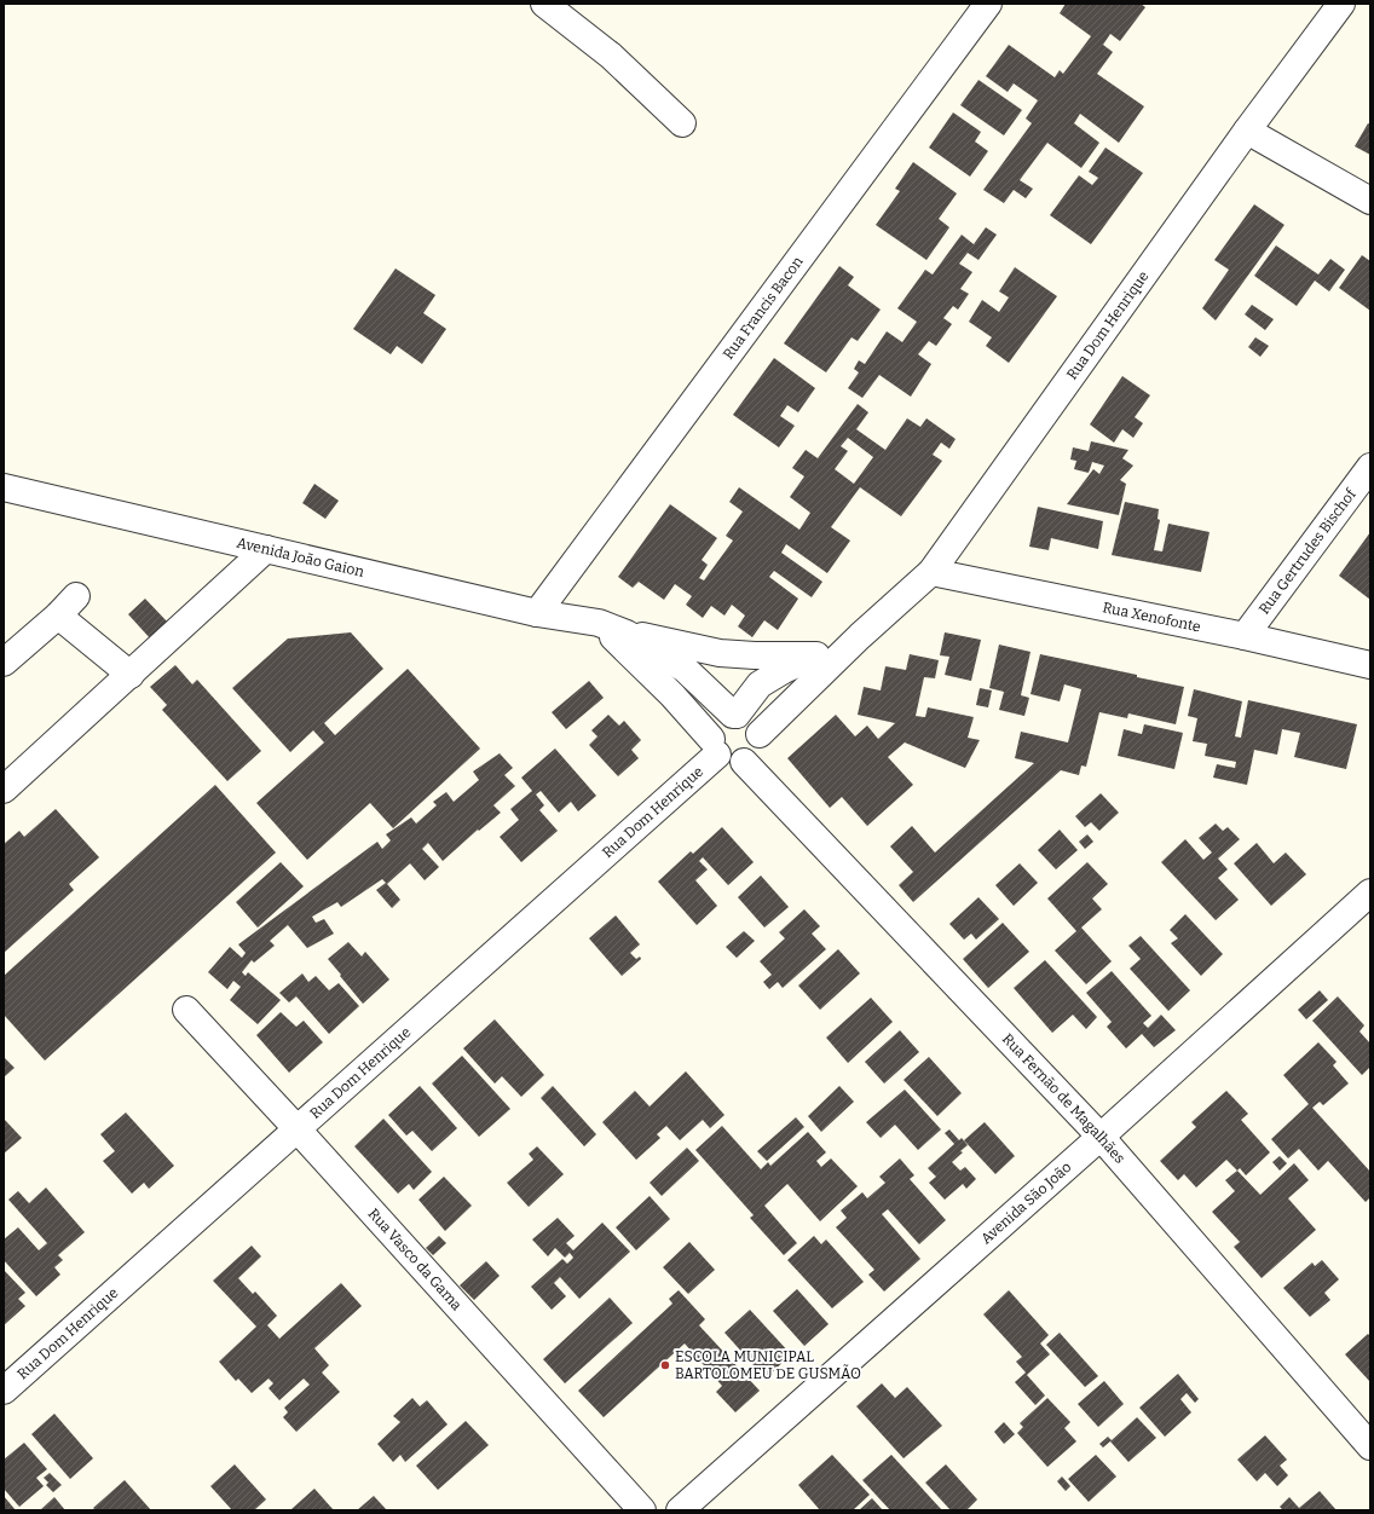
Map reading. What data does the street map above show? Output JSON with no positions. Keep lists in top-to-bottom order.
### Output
{
  "streets": {
    "street": [
      "Rua Francis Bacon",
      "Rua Dom Henrique",
      "Rua Gertrudes Bischof",
      "Avenida João Gaion",
      "Rua Xenofonte",
      "Rua Fernão de Magalhães",
      "Avenida São João",
      "Rua Vasco da Gama"
    ]
  },
  "crossings": [
    ["Rua Francis Bacon", "Avenida João Gaion"],
    ["Rua Dom Henrique", "Avenida João Gaion"],
    ["Rua Dom Henrique", "Rua Xenofonte"],
    ["Rua Dom Henrique", "Rua Fernão de Magalhães"],
    ["Rua Dom Henrique", "Rua Vasco da Gama"],
    ["Rua Gertrudes Bischof", "Rua Xenofonte"],
    ["Avenida João Gaion", "Rua Fernão de Magalhães"],
    ["Rua Fernão de Magalhães", "Avenida São João"]
  ],
  "places": ["ESCOLA MUNICIPAL BARTOLOMEU DE GUSMÃO"]
}
